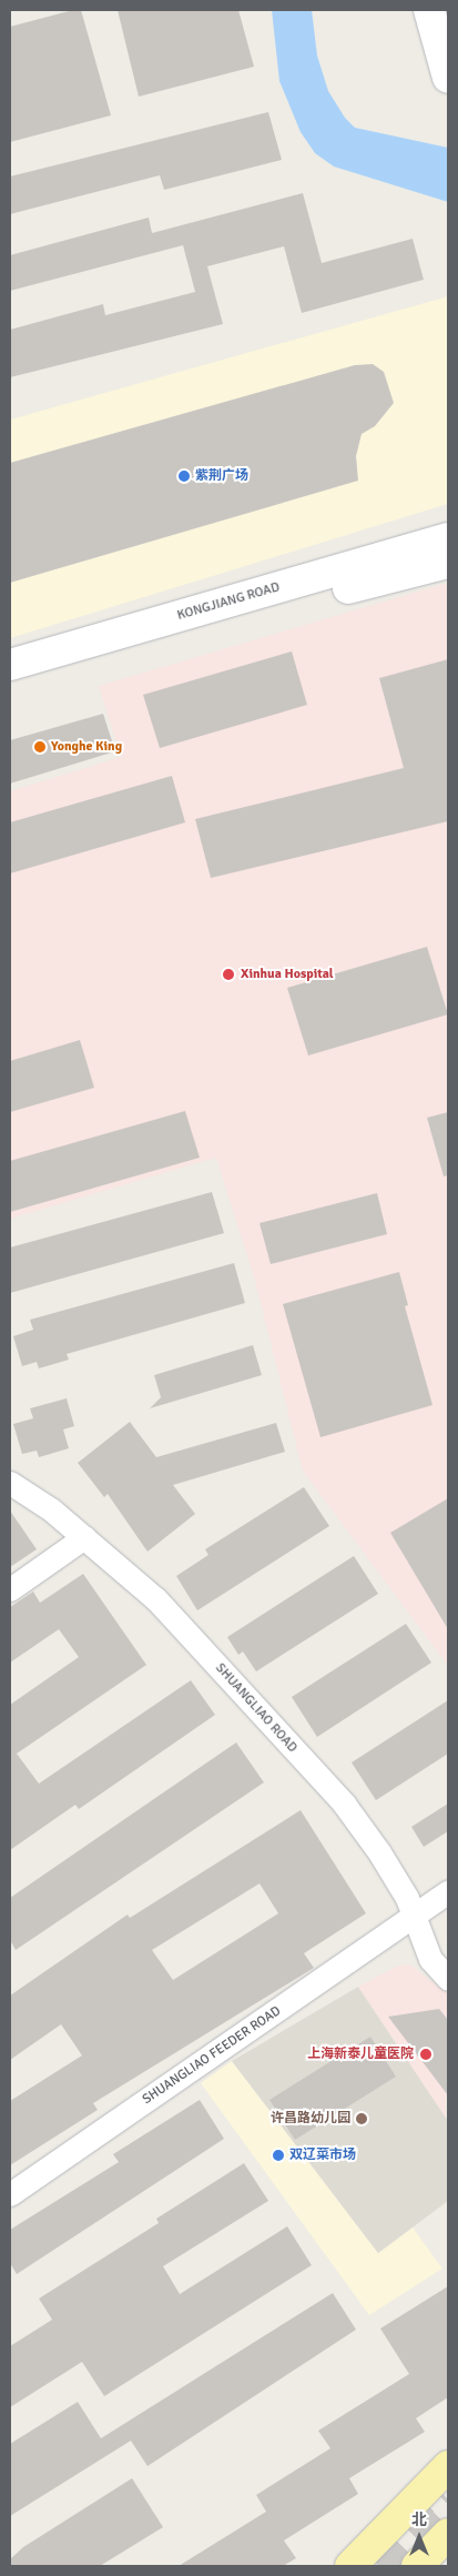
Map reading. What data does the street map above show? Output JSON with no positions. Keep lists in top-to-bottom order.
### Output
{
  "streets": {
    "main road": ["KONGJIANG ROAD"],
    "street": ["SHUANGLIAO ROAD", "SHUANGLIAO FEEDER ROAD"]
  },
  "crossings": [
    ["SHUANGLIAO ROAD", "SHUANGLIAO FEEDER ROAD"]
  ],
  "places": [
    "紫荆广场",
    "Yonghe King",
    "Xinhua Hospital",
    "上海新泰儿童医院",
    "许昌路幼儿园",
    "双辽菜市场"
  ],
  "north": "top"
}
